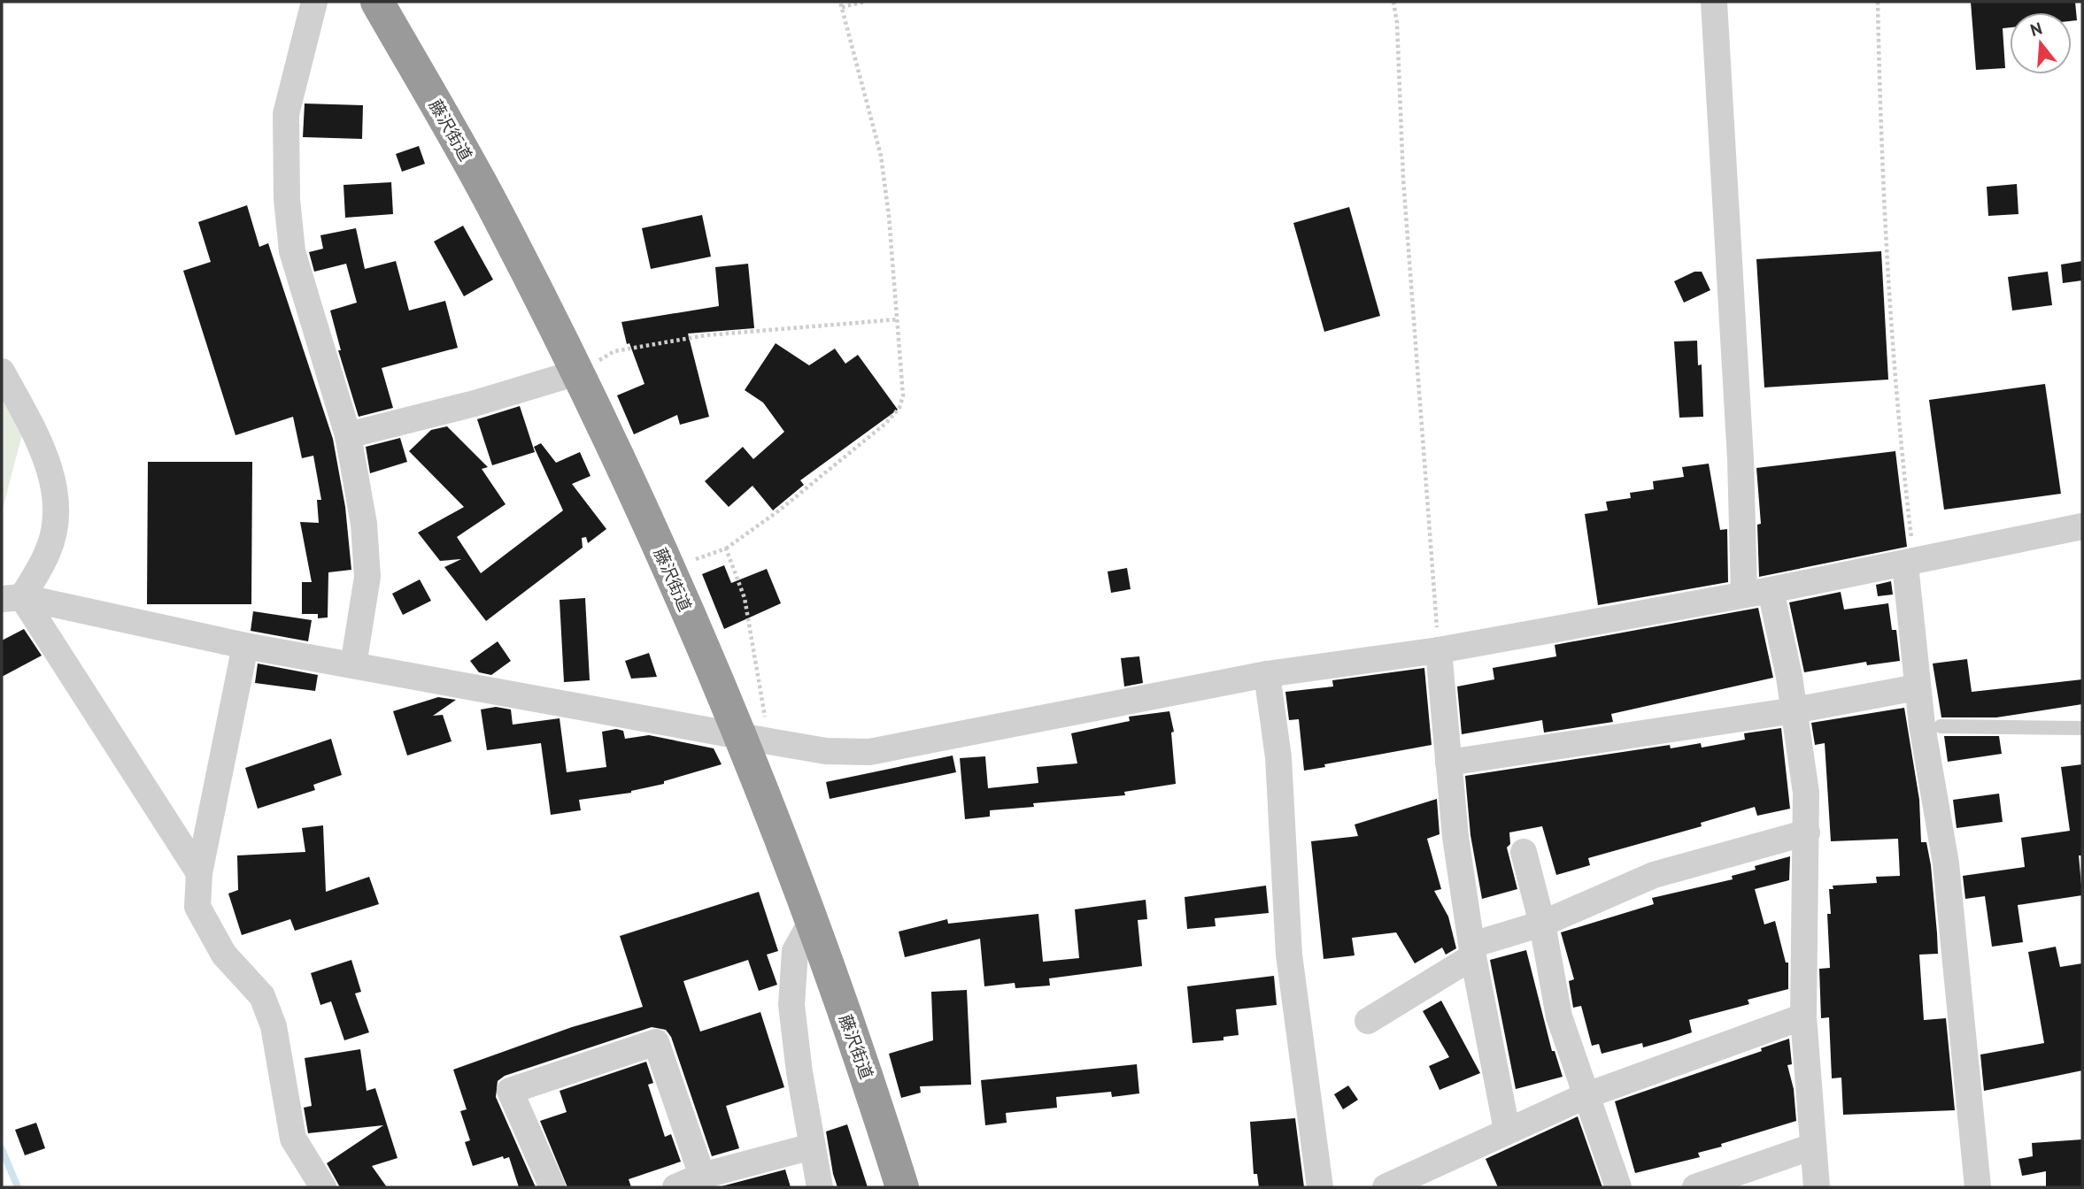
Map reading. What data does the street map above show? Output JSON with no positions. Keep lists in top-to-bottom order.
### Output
{
  "streets": {
    "highway": ["藤沢街道"]
  },
  "north": "top"
}
